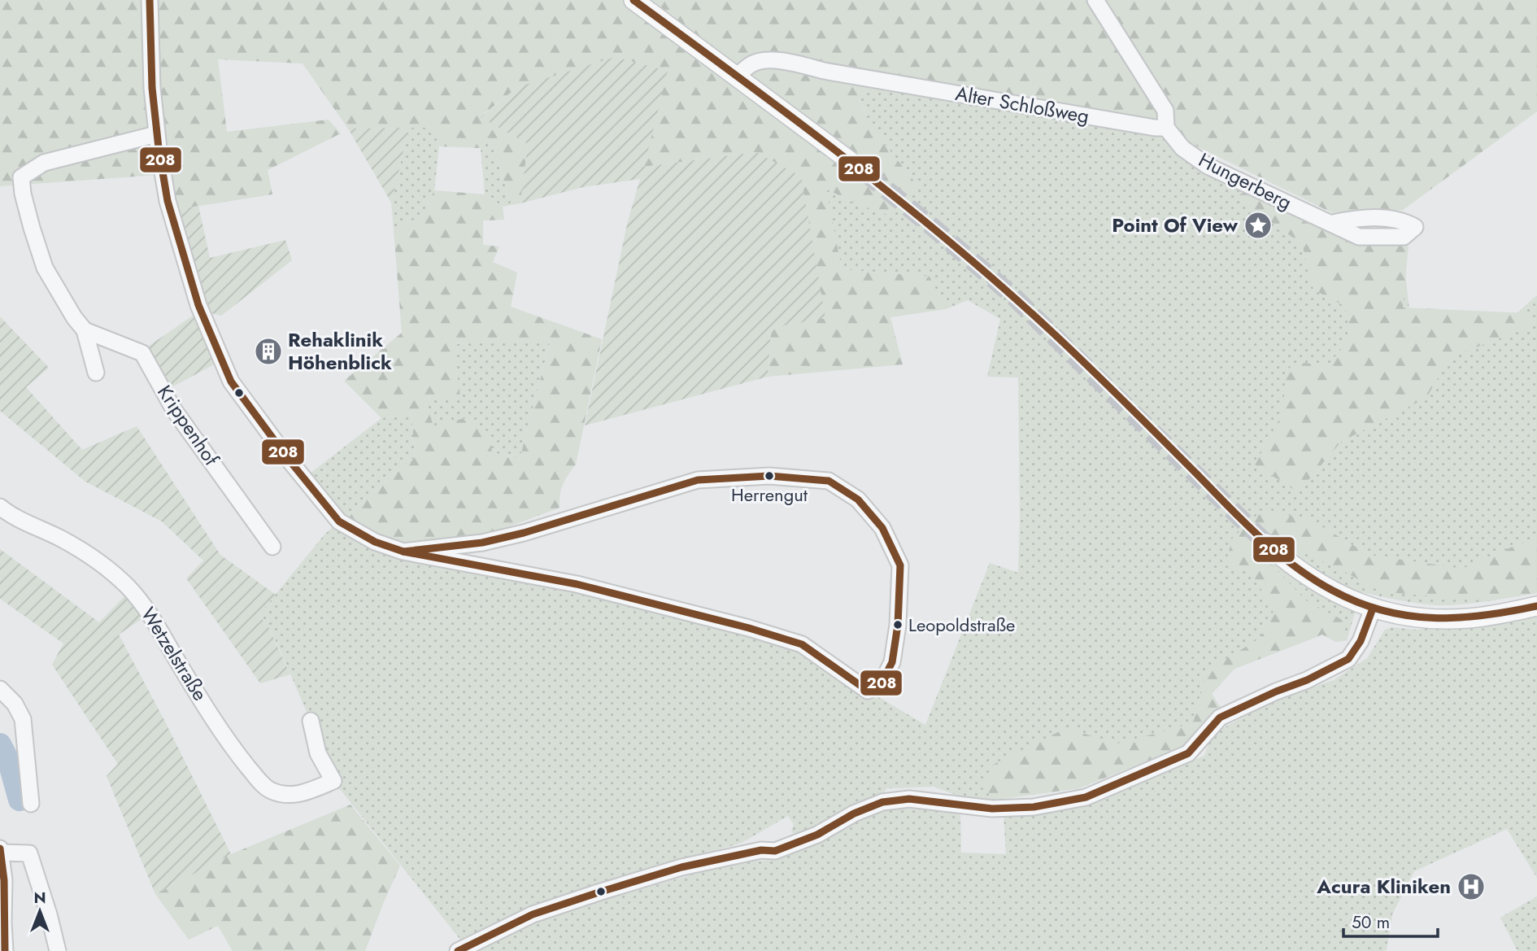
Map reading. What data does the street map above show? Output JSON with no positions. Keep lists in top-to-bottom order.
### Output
{
  "streets": {
    "street": [
      "Alter Schloßweg",
      "Hungerberg",
      "Krippenhof",
      "Wetzelstraße"
    ]
  },
  "crossings": [
    ["Alter Schloßweg", "Hungerberg"]
  ],
  "places": {
    "place": ["Point Of View"],
    "building": ["Rehaklinik Höhenblick"],
    "other": ["Herrengut", "Leopoldstraße"],
    "hospital": ["Acura Kliniken"]
  },
  "lines": ["transit line 208"],
  "scale_bar": "50 m",
  "north": "top"
}
